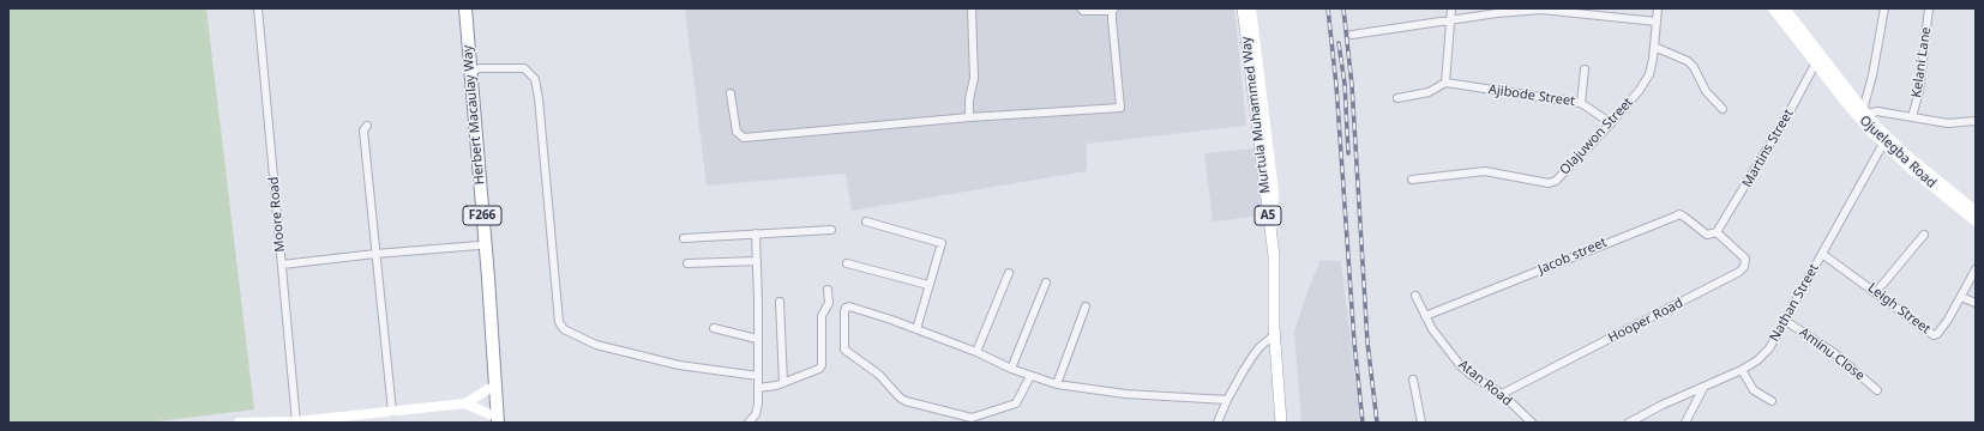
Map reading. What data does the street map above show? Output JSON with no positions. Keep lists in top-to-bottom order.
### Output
{
  "streets": {
    "highway": ["Herbert Macaulay Way", "F266"],
    "main road": ["Murtula Muhammed Way", "Ojuelegba Road", "A5"],
    "street": [
      "Kelani Lane",
      "Ajibode Street",
      "Olajuwon Street",
      "Martins Street",
      "Moore Road",
      "Jacob street",
      "Nathan Street",
      "Leigh Street",
      "Hooper Road",
      "Aminu Close",
      "Atan Road"
    ]
  },
  "crossings": [
    ["Ajibode Street", "Olajuwon Street"],
    ["Martins Street", "Ojuelegba Road"],
    ["Martins Street", "Jacob street"],
    ["Martins Street", "Hooper Road"],
    ["Ojuelegba Road", "Nathan Street"],
    ["Jacob street", "Hooper Road"],
    ["Jacob street", "Atan Road"],
    ["Nathan Street", "Leigh Street"],
    ["Nathan Street", "Aminu Close"],
    ["Hooper Road", "Atan Road"]
  ]
}
